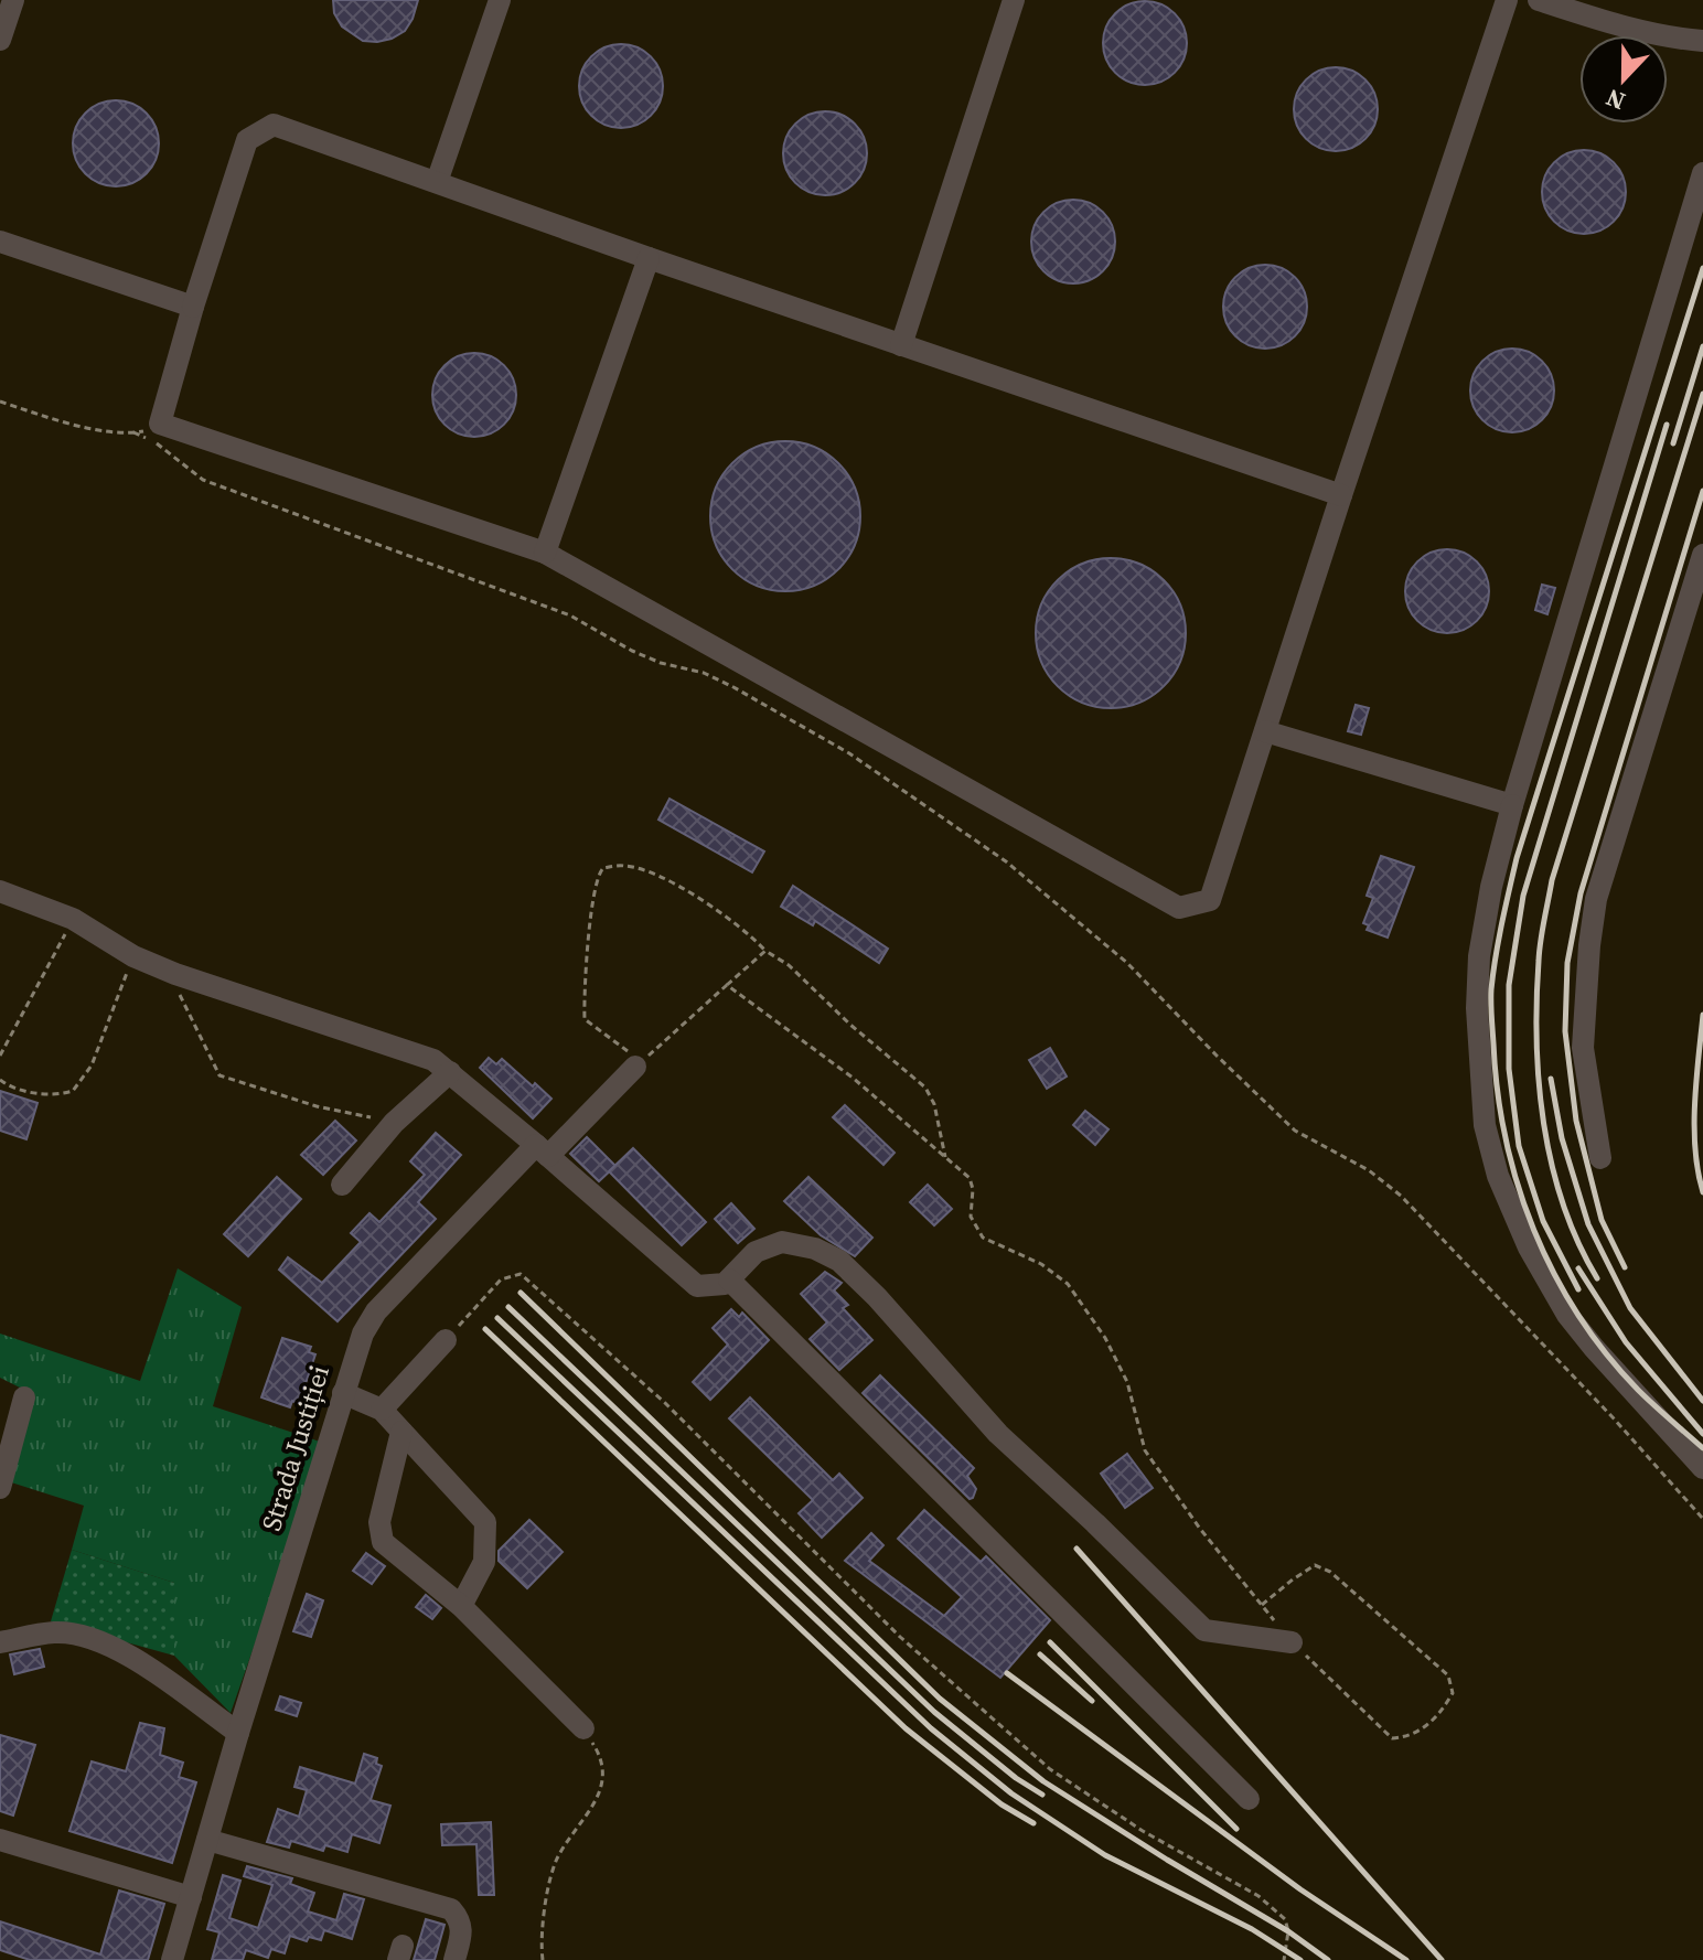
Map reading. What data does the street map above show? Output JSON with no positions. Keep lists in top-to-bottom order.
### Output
{
  "streets": {
    "street": ["Strada Justiției"]
  },
  "north": "bottom"
}
